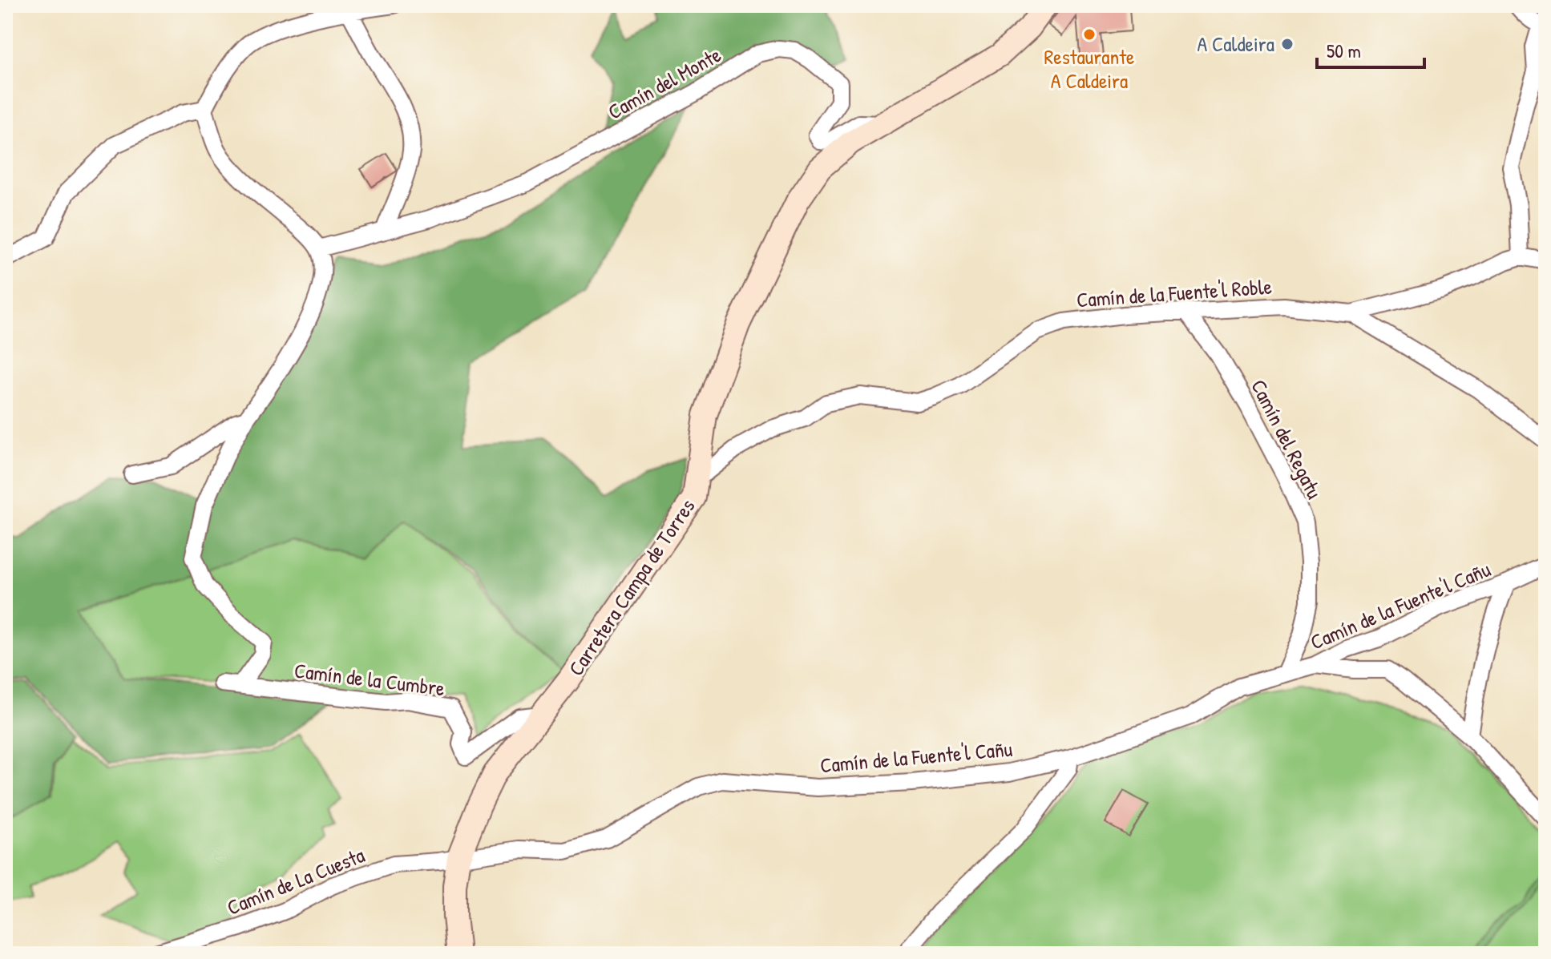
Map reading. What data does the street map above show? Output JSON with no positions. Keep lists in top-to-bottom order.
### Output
{
  "streets": {
    "street": [
      "Camín del Monte",
      "Camín de la Fuente'l Roble",
      "Camín del Regatu",
      "Carretera Campa de Torres",
      "Camín de la Fuente'l Cañu",
      "Camín de la Cumbre",
      "Camín de La Cuesta"
    ]
  },
  "crossings": [
    ["Camín del Monte", "Carretera Campa de Torres"],
    ["Camín de la Fuente'l Roble", "Camín del Regatu"],
    ["Camín de la Fuente'l Roble", "Carretera Campa de Torres"],
    ["Camín del Regatu", "Camín de la Fuente'l Cañu"],
    ["Carretera Campa de Torres", "Camín de la Fuente'l Cañu"],
    ["Carretera Campa de Torres", "Camín de la Cumbre"],
    ["Carretera Campa de Torres", "Camín de La Cuesta"],
    ["Camín de la Fuente'l Cañu", "Camín de La Cuesta"]
  ],
  "places": ["Restaurante A Caldeira", "A Caldeira"],
  "scale_bar": "50 m"
}
